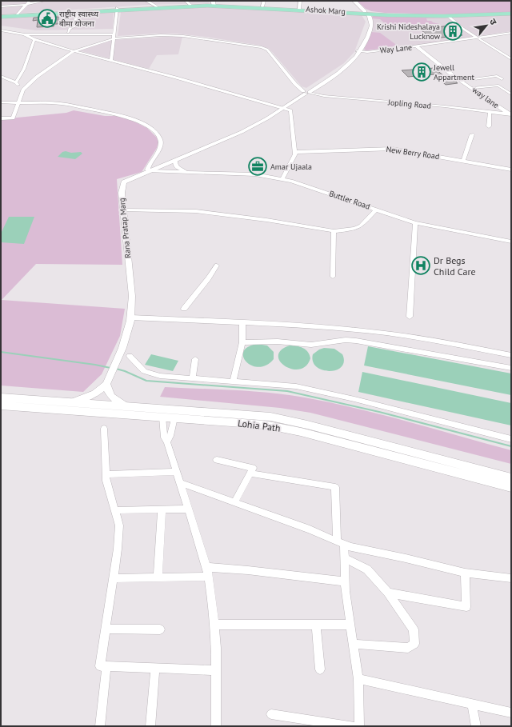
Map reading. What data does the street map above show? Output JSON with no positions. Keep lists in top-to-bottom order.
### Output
{
  "streets": {
    "main road": ["Ashok Marg", "Lohia Path"],
    "street": [
      "Way Lane",
      "way lane",
      "Jopling Road",
      "New Berry Road",
      "Buttler Road",
      "Rana Pratap Marg"
    ]
  },
  "crossings": [
    ["Ashok Marg", "Rana Pratap Marg"],
    ["Way Lane", "way lane"],
    ["Way Lane", "Rana Pratap Marg"],
    ["way lane", "Jopling Road"],
    ["Jopling Road", "Rana Pratap Marg"],
    ["Buttler Road", "Rana Pratap Marg"]
  ],
  "places": {
    "public building": ["राष्ट्रीय स्वास्थ्य बीमा योजना"],
    "building": ["Krishi Nideshalaya Lucknow", "Jewell Appartment"],
    "office": ["Amar Ujaala"],
    "hospital": ["Dr Begs Child Care"]
  },
  "north": "top right"
}
